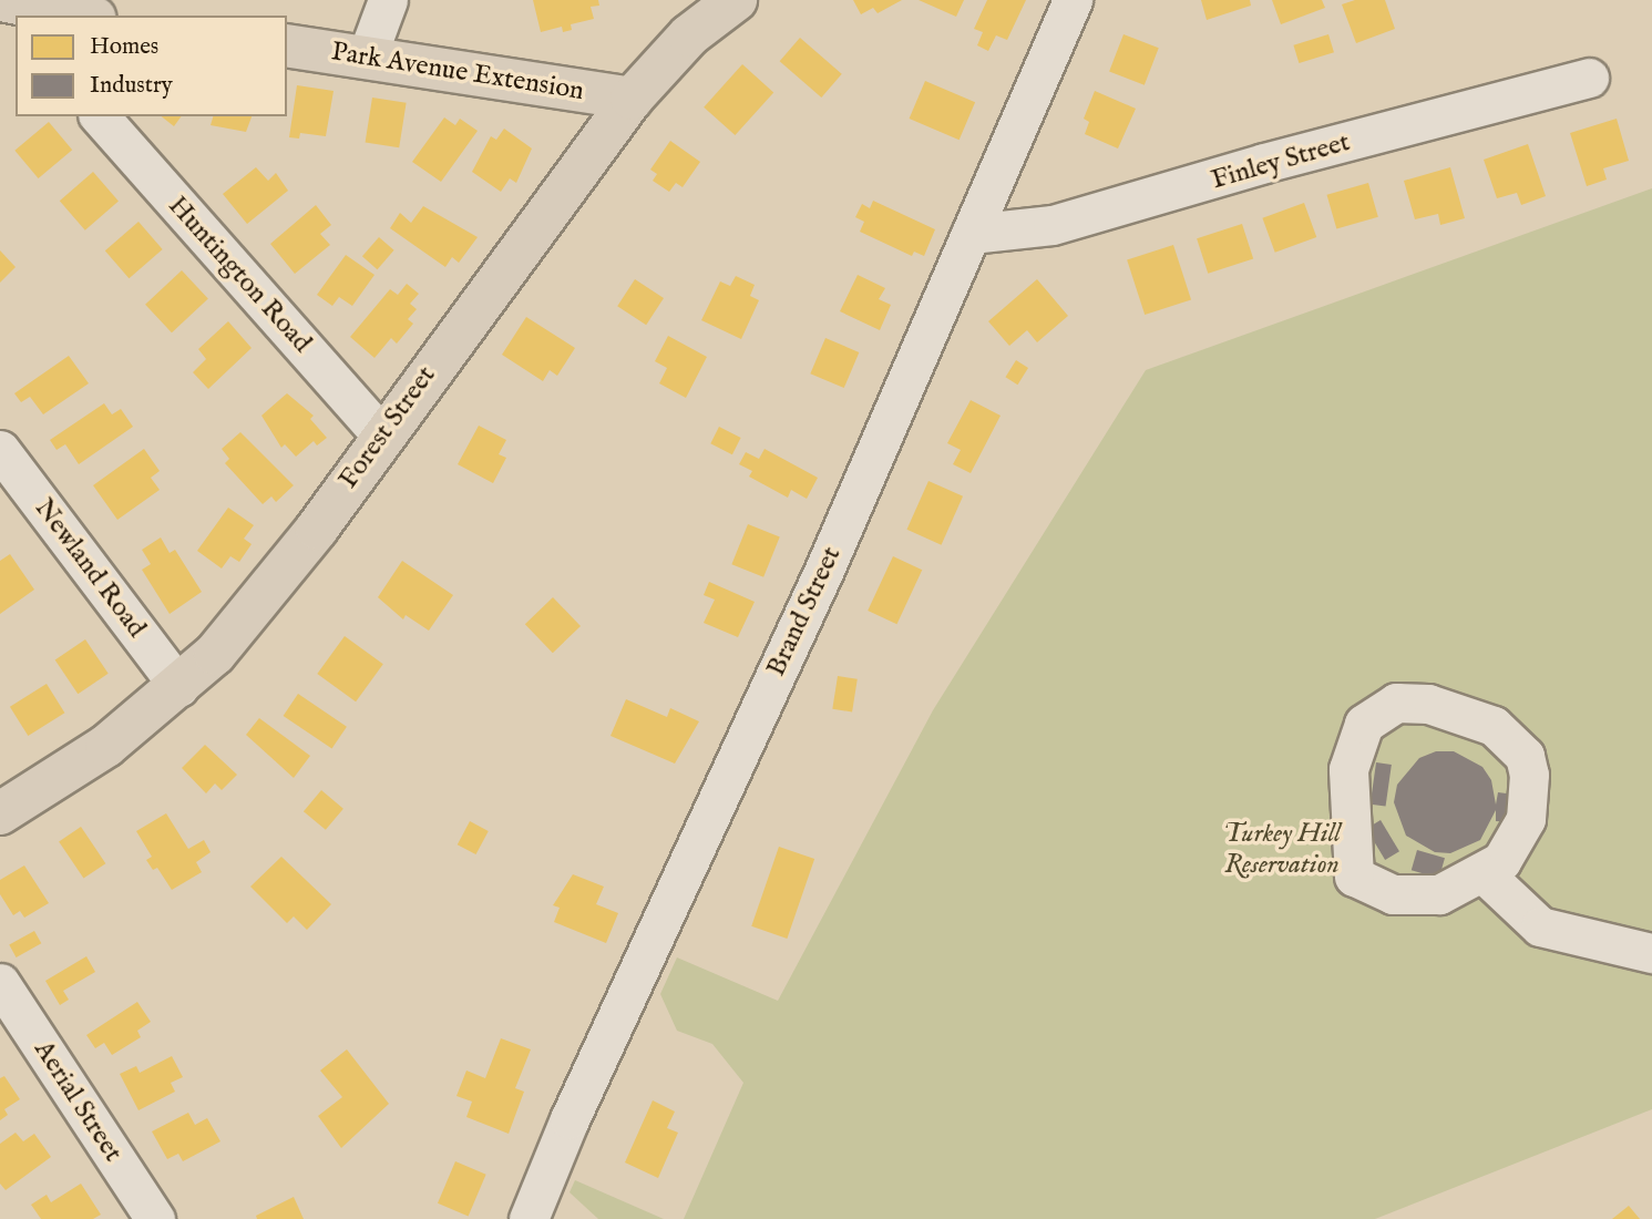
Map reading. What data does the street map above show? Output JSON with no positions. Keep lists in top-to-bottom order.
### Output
{
  "streets": {
    "main road": ["Park Avenue Extension", "Forest Street"],
    "street": [
      "Finley Street",
      "Huntington Road",
      "Newland Road",
      "Brand Street",
      "Aerial Street"
    ]
  },
  "crossings": [
    ["Park Avenue Extension", "Forest Street"],
    ["Finley Street", "Brand Street"],
    ["Huntington Road", "Forest Street"],
    ["Forest Street", "Newland Road"]
  ],
  "parks": ["Turkey Hill Reservation"],
  "legend": ["Homes", "Industry"]
}
